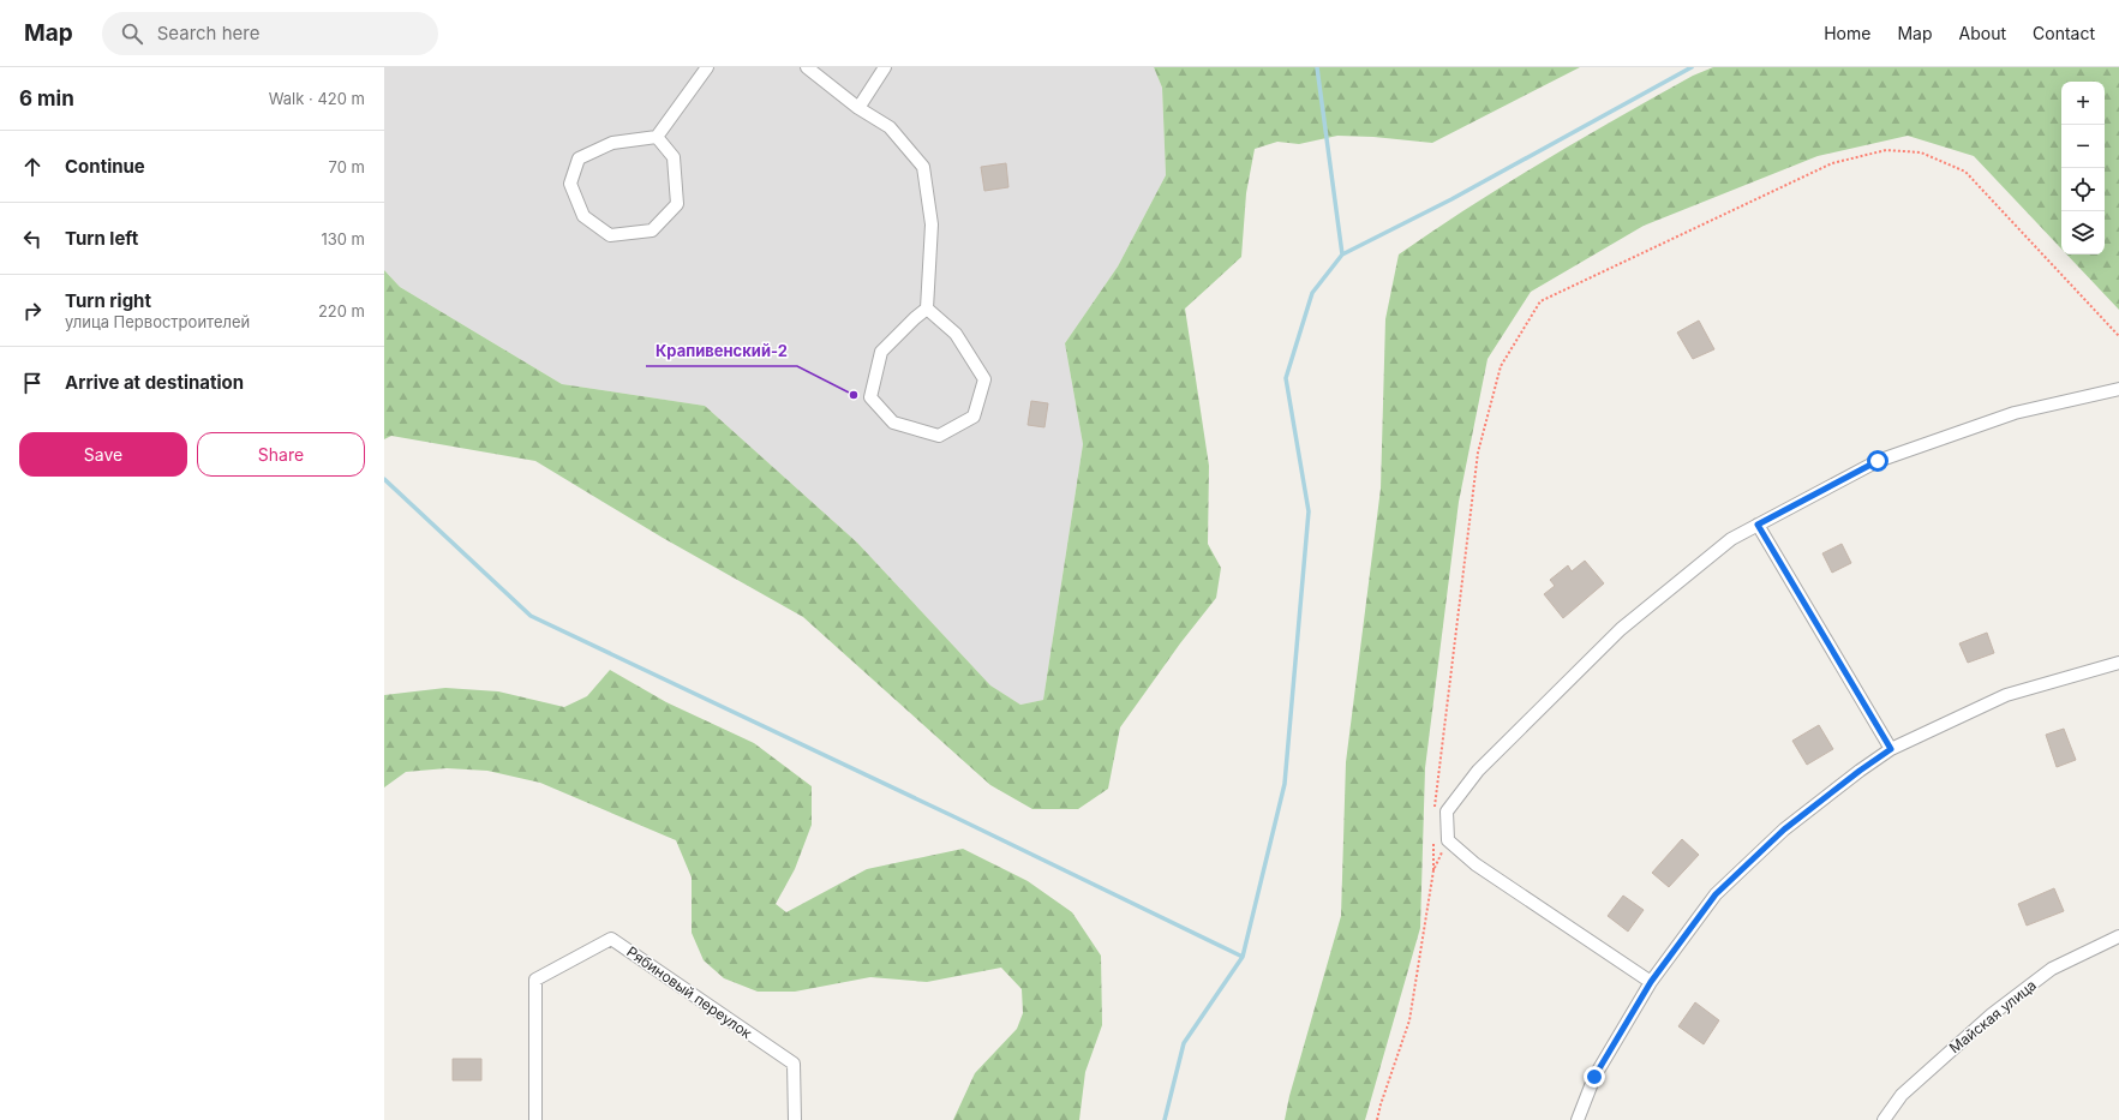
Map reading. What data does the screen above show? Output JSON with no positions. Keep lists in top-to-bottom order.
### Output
{
  "streets": {
    "street": ["Рябиновый переулок", "Майская улица"]
  },
  "places": ["Крапивенский-2"],
  "page": {
    "header": "Map",
    "search": "Search here",
    "nav": [
      "Home",
      "Map",
      "About",
      "Contact"
    ],
    "heading": ["6 min", "Walk · 420 m"],
    "map_buttons": ["+", "−"],
    "list": [
      ["Continue", "70 m"],
      ["Turn left", "130 m"],
      ["Turn right", "улица Первостроителей", "220 m"],
      "Arrive at destination"
    ],
    "buttons": ["Save", "Share"]
  }
}
